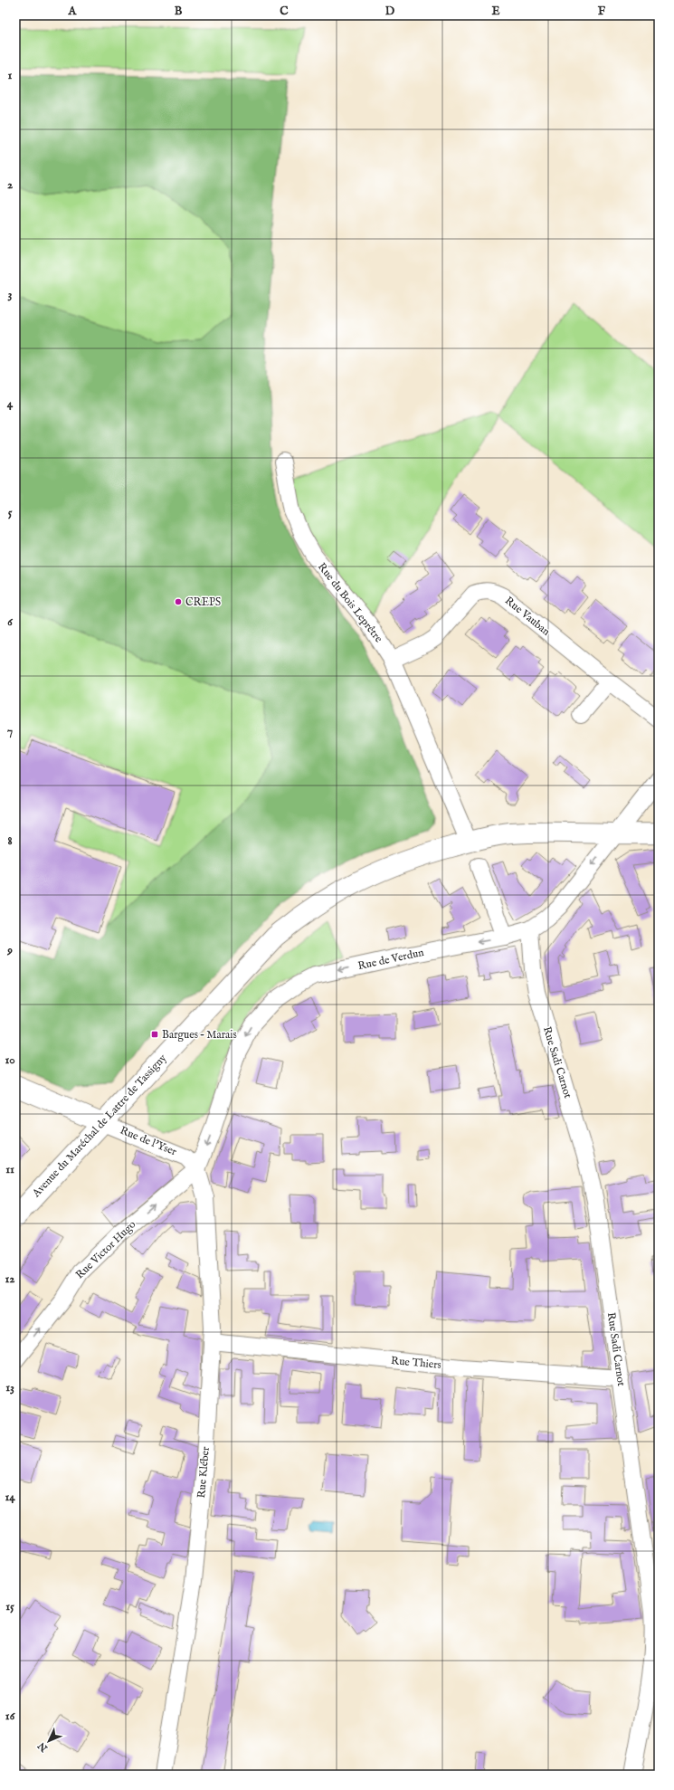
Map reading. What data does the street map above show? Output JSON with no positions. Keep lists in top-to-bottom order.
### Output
{
  "streets": {
    "main road": ["Avenue du Maréchal de Lattre de Tassigny", "Rue de l'Yser"],
    "street": [
      "Rue du Bois Leprêtre",
      "Rue Vauban",
      "Rue de Verdun",
      "Rue Sadi Carnot",
      "Rue Victor Hugo",
      "Rue Thiers",
      "Rue Kléber"
    ]
  },
  "crossings": [
    ["Rue du Bois Leprêtre", "Rue Vauban"],
    ["Rue du Bois Leprêtre", "Avenue du Maréchal de Lattre de Tassigny"],
    ["Rue de Verdun", "Rue Sadi Carnot"],
    ["Rue de Verdun", "Avenue du Maréchal de Lattre de Tassigny"],
    ["Rue de Verdun", "Rue de l'Yser"],
    ["Rue de Verdun", "Rue Victor Hugo"],
    ["Rue de Verdun", "Rue Kléber"],
    ["Rue Sadi Carnot", "Rue Thiers"],
    ["Avenue du Maréchal de Lattre de Tassigny", "Rue de l'Yser"],
    ["Rue de l'Yser", "Rue Victor Hugo"],
    ["Rue de l'Yser", "Rue Kléber"],
    ["Rue Victor Hugo", "Rue Kléber"],
    ["Rue Thiers", "Rue Kléber"]
  ],
  "one_way": ["Rue de Verdun", "Rue Victor Hugo"],
  "places": {
    "other": ["CREPS"],
    "transit": ["Bargues – Marais"]
  },
  "north": "bottom left",
  "grid": {
    "columns": [
      "A",
      "B",
      "C",
      "D",
      "E",
      "F"
    ],
    "rows": [
      "1",
      "2",
      "3",
      "4",
      "5",
      "6",
      "7",
      "8",
      "9",
      "10",
      "11",
      "12",
      "13",
      "14",
      "15",
      "16"
    ]
  }
}
